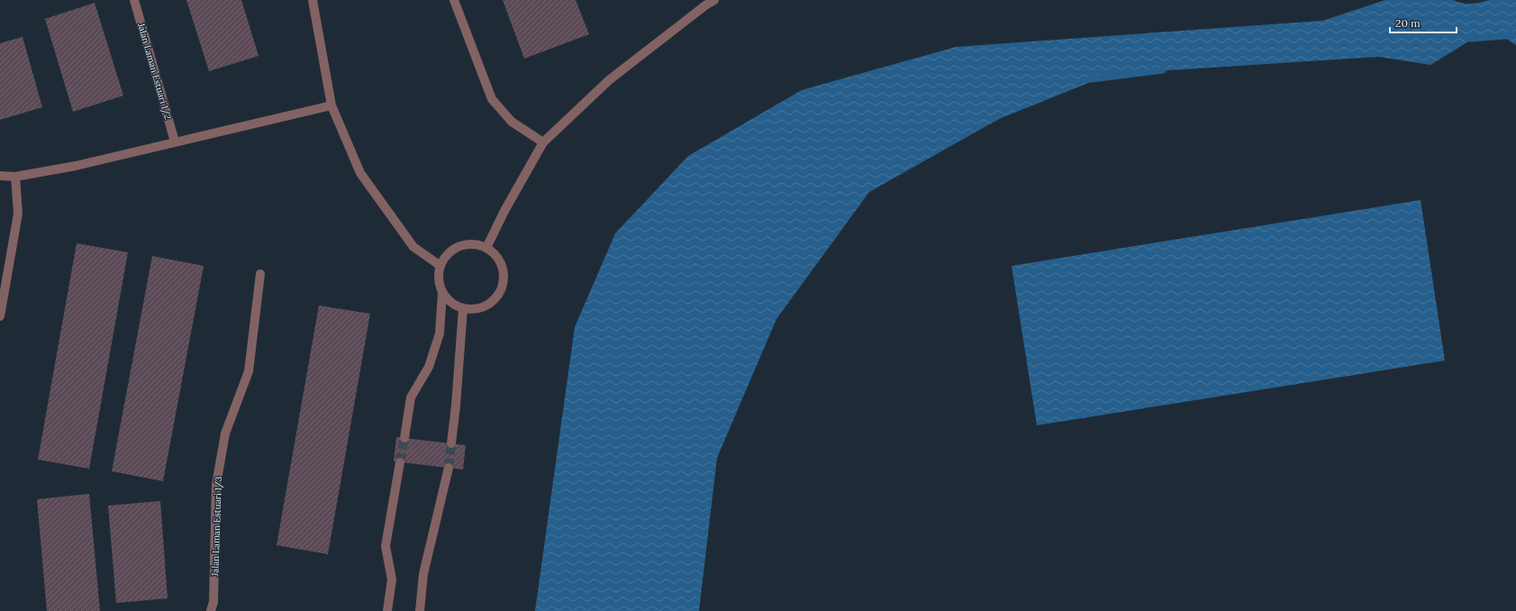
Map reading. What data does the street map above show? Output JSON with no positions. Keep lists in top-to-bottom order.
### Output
{
  "streets": {
    "street": ["Jalan Laman Estuari 1/2", "Jalan Laman Estuari 1/3"]
  },
  "scale_bar": "20 m"
}
